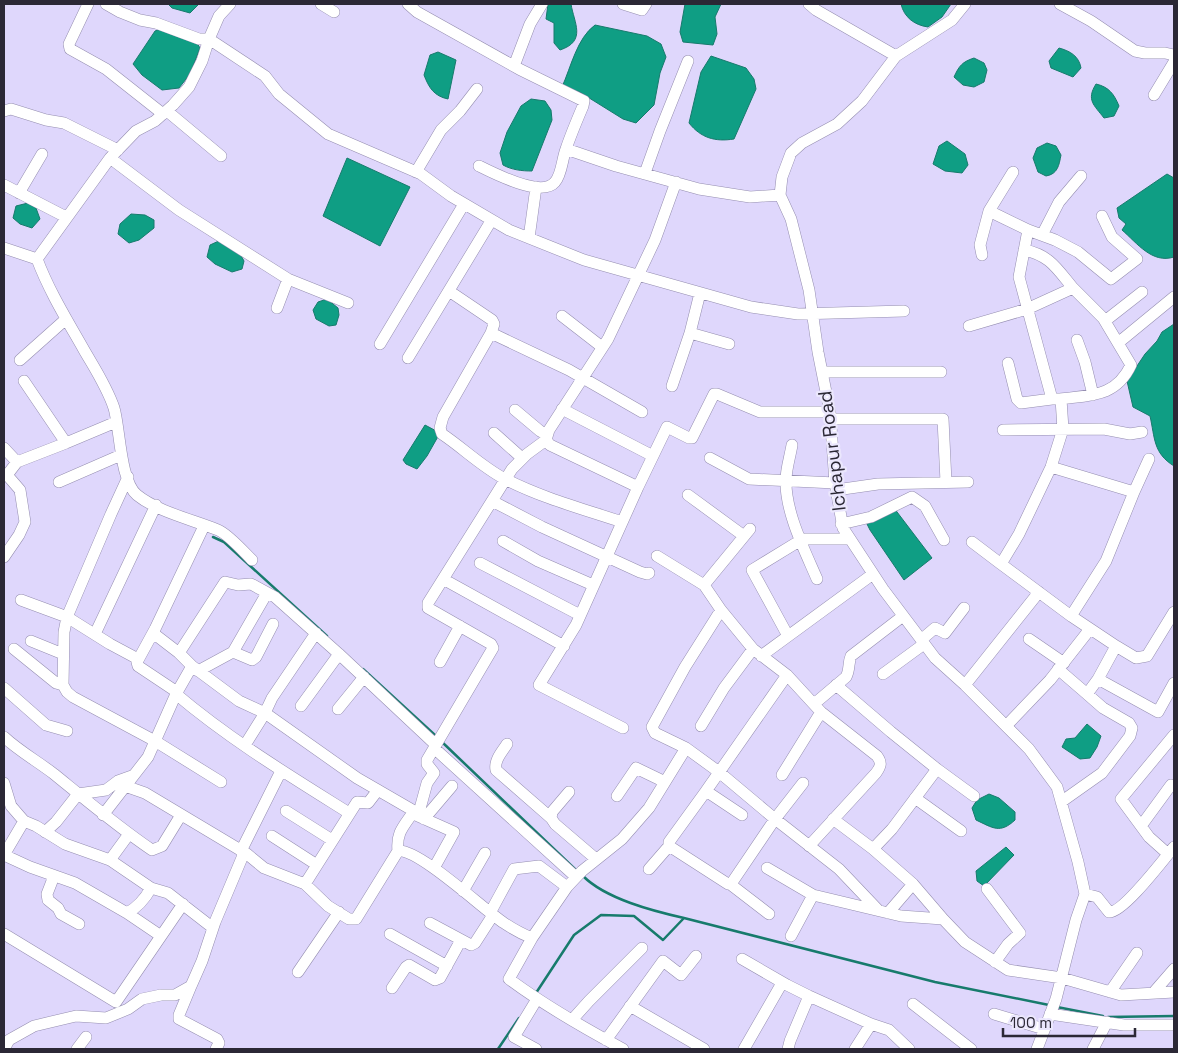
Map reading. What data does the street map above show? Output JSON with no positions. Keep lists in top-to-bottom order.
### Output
{
  "streets": {
    "street": ["Ichapur Road"]
  },
  "scale_bar": "100 m"
}
